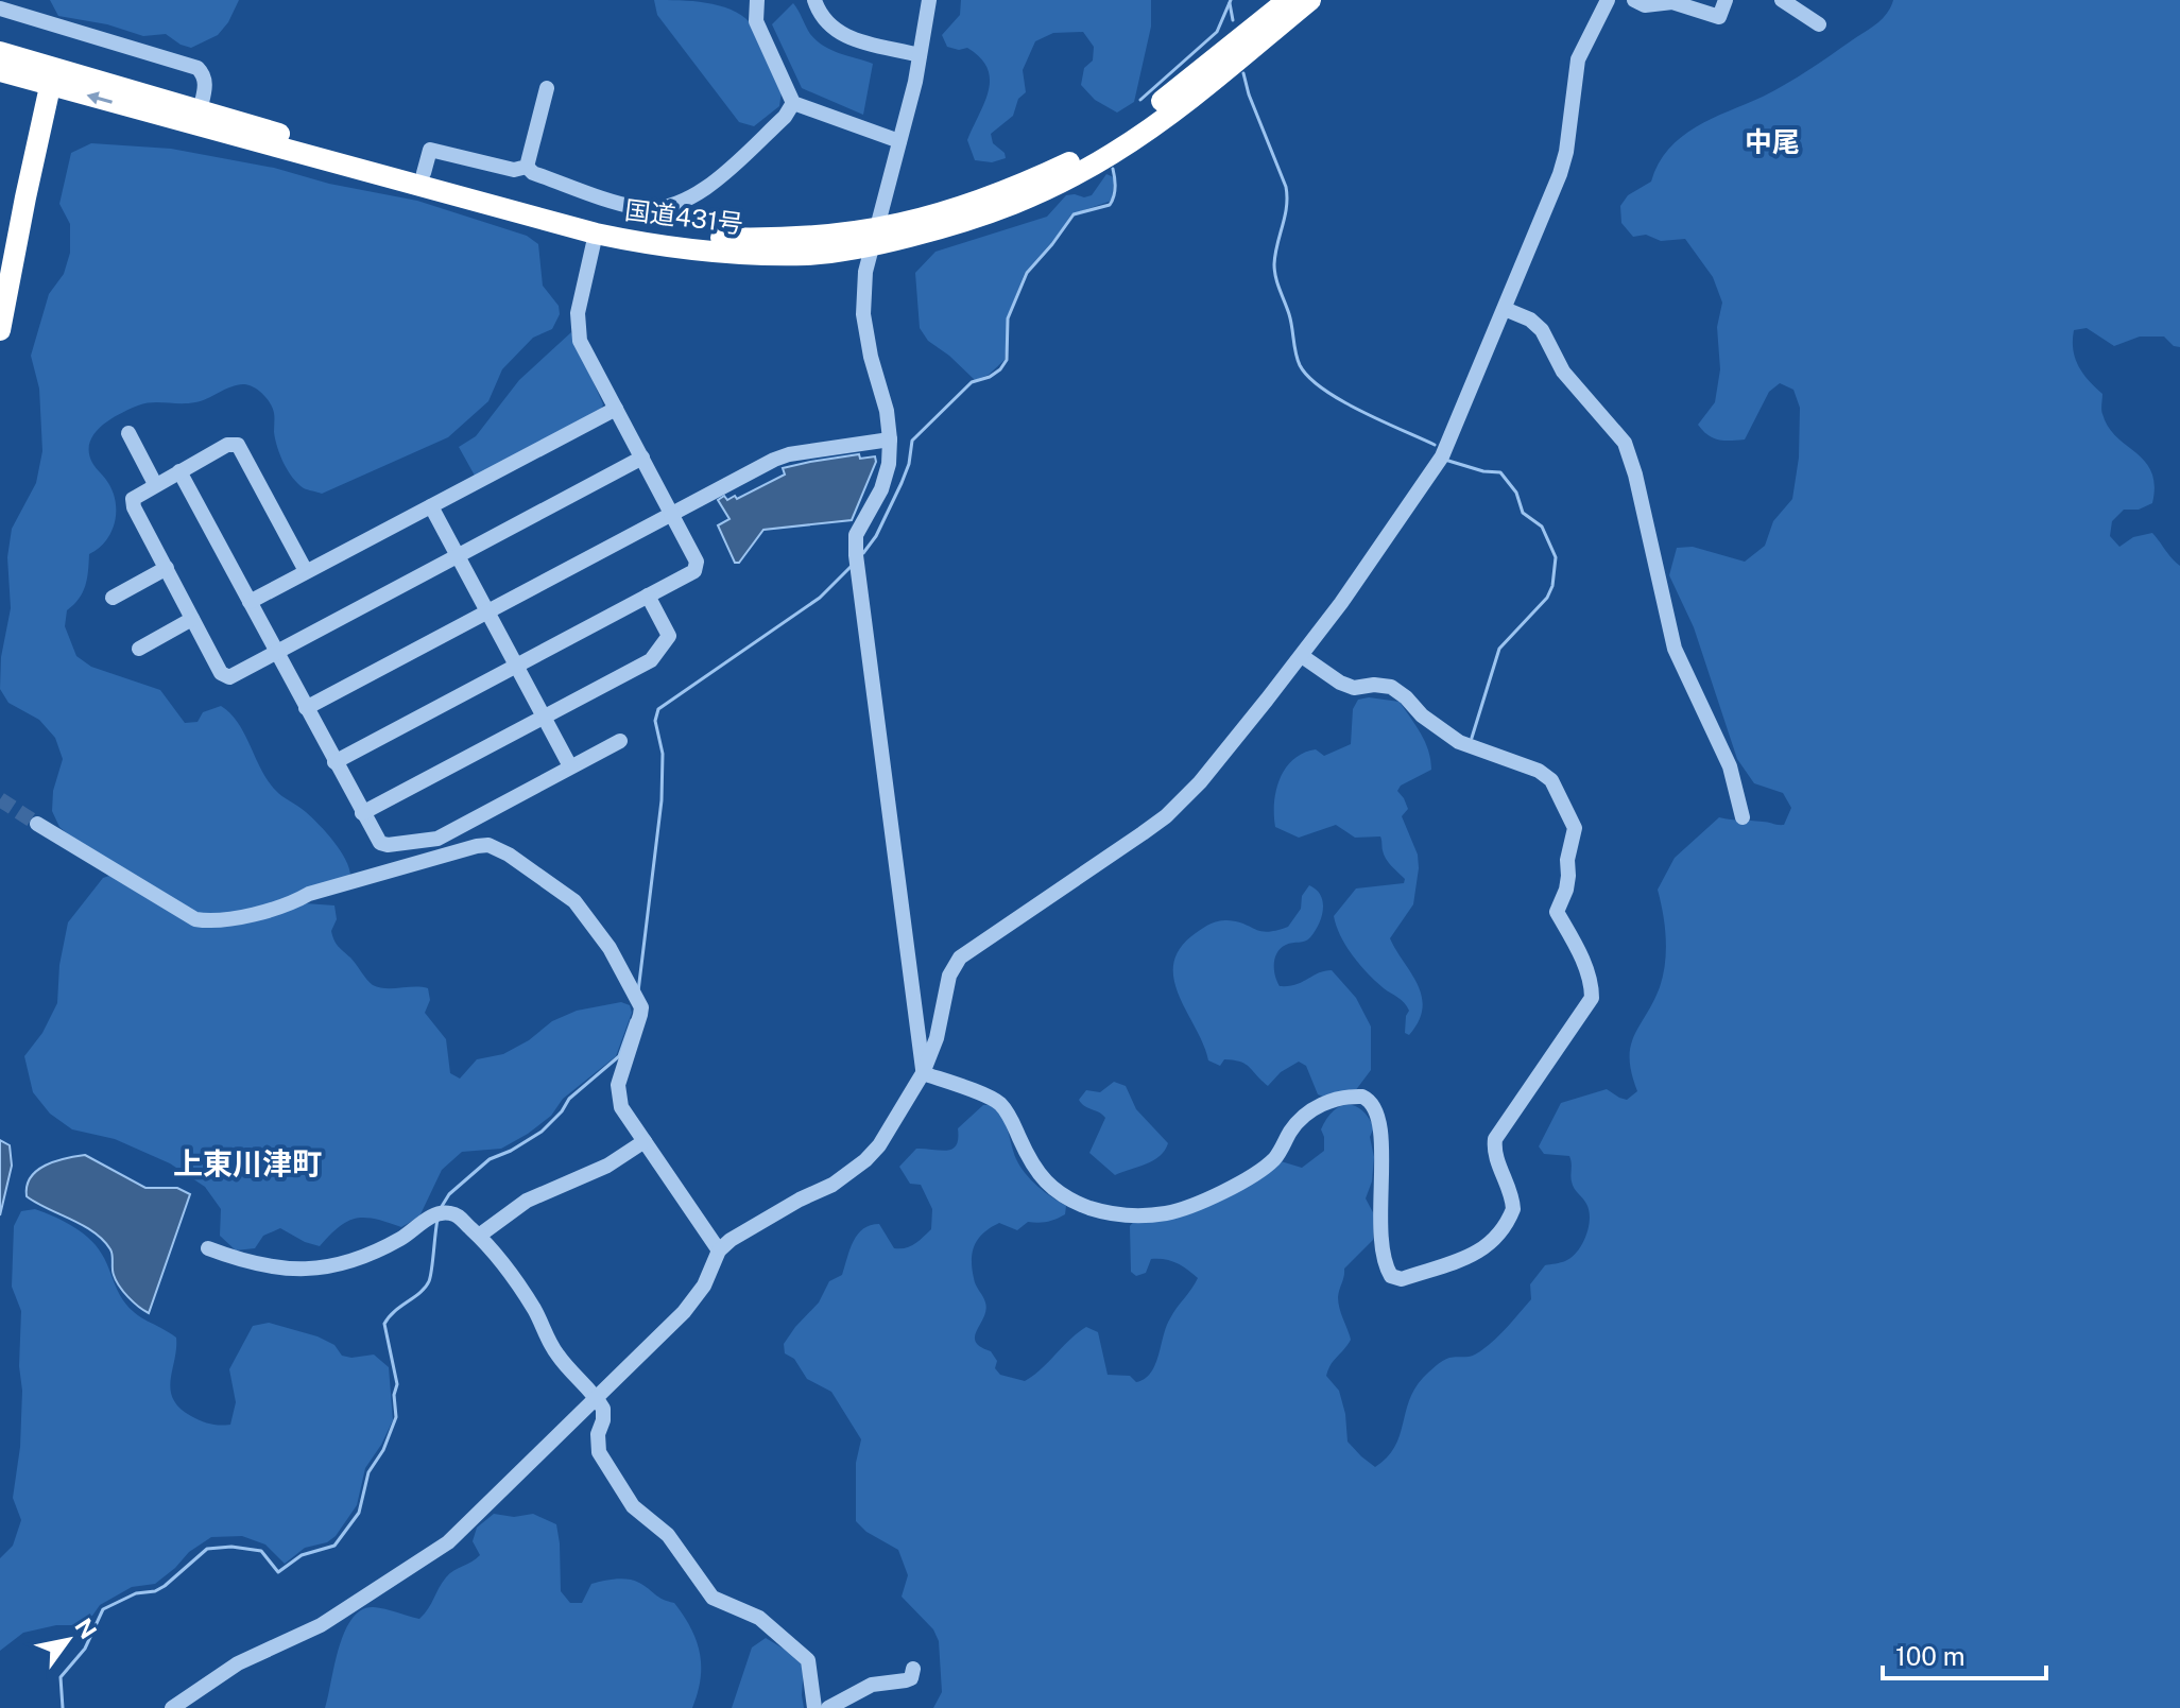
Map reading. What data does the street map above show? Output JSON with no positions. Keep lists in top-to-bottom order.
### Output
{
  "streets": {
    "highway": ["国道431号"]
  },
  "districts": ["中尾", "上東川津町"],
  "scale_bar": "100 m",
  "north": "top right"
}
